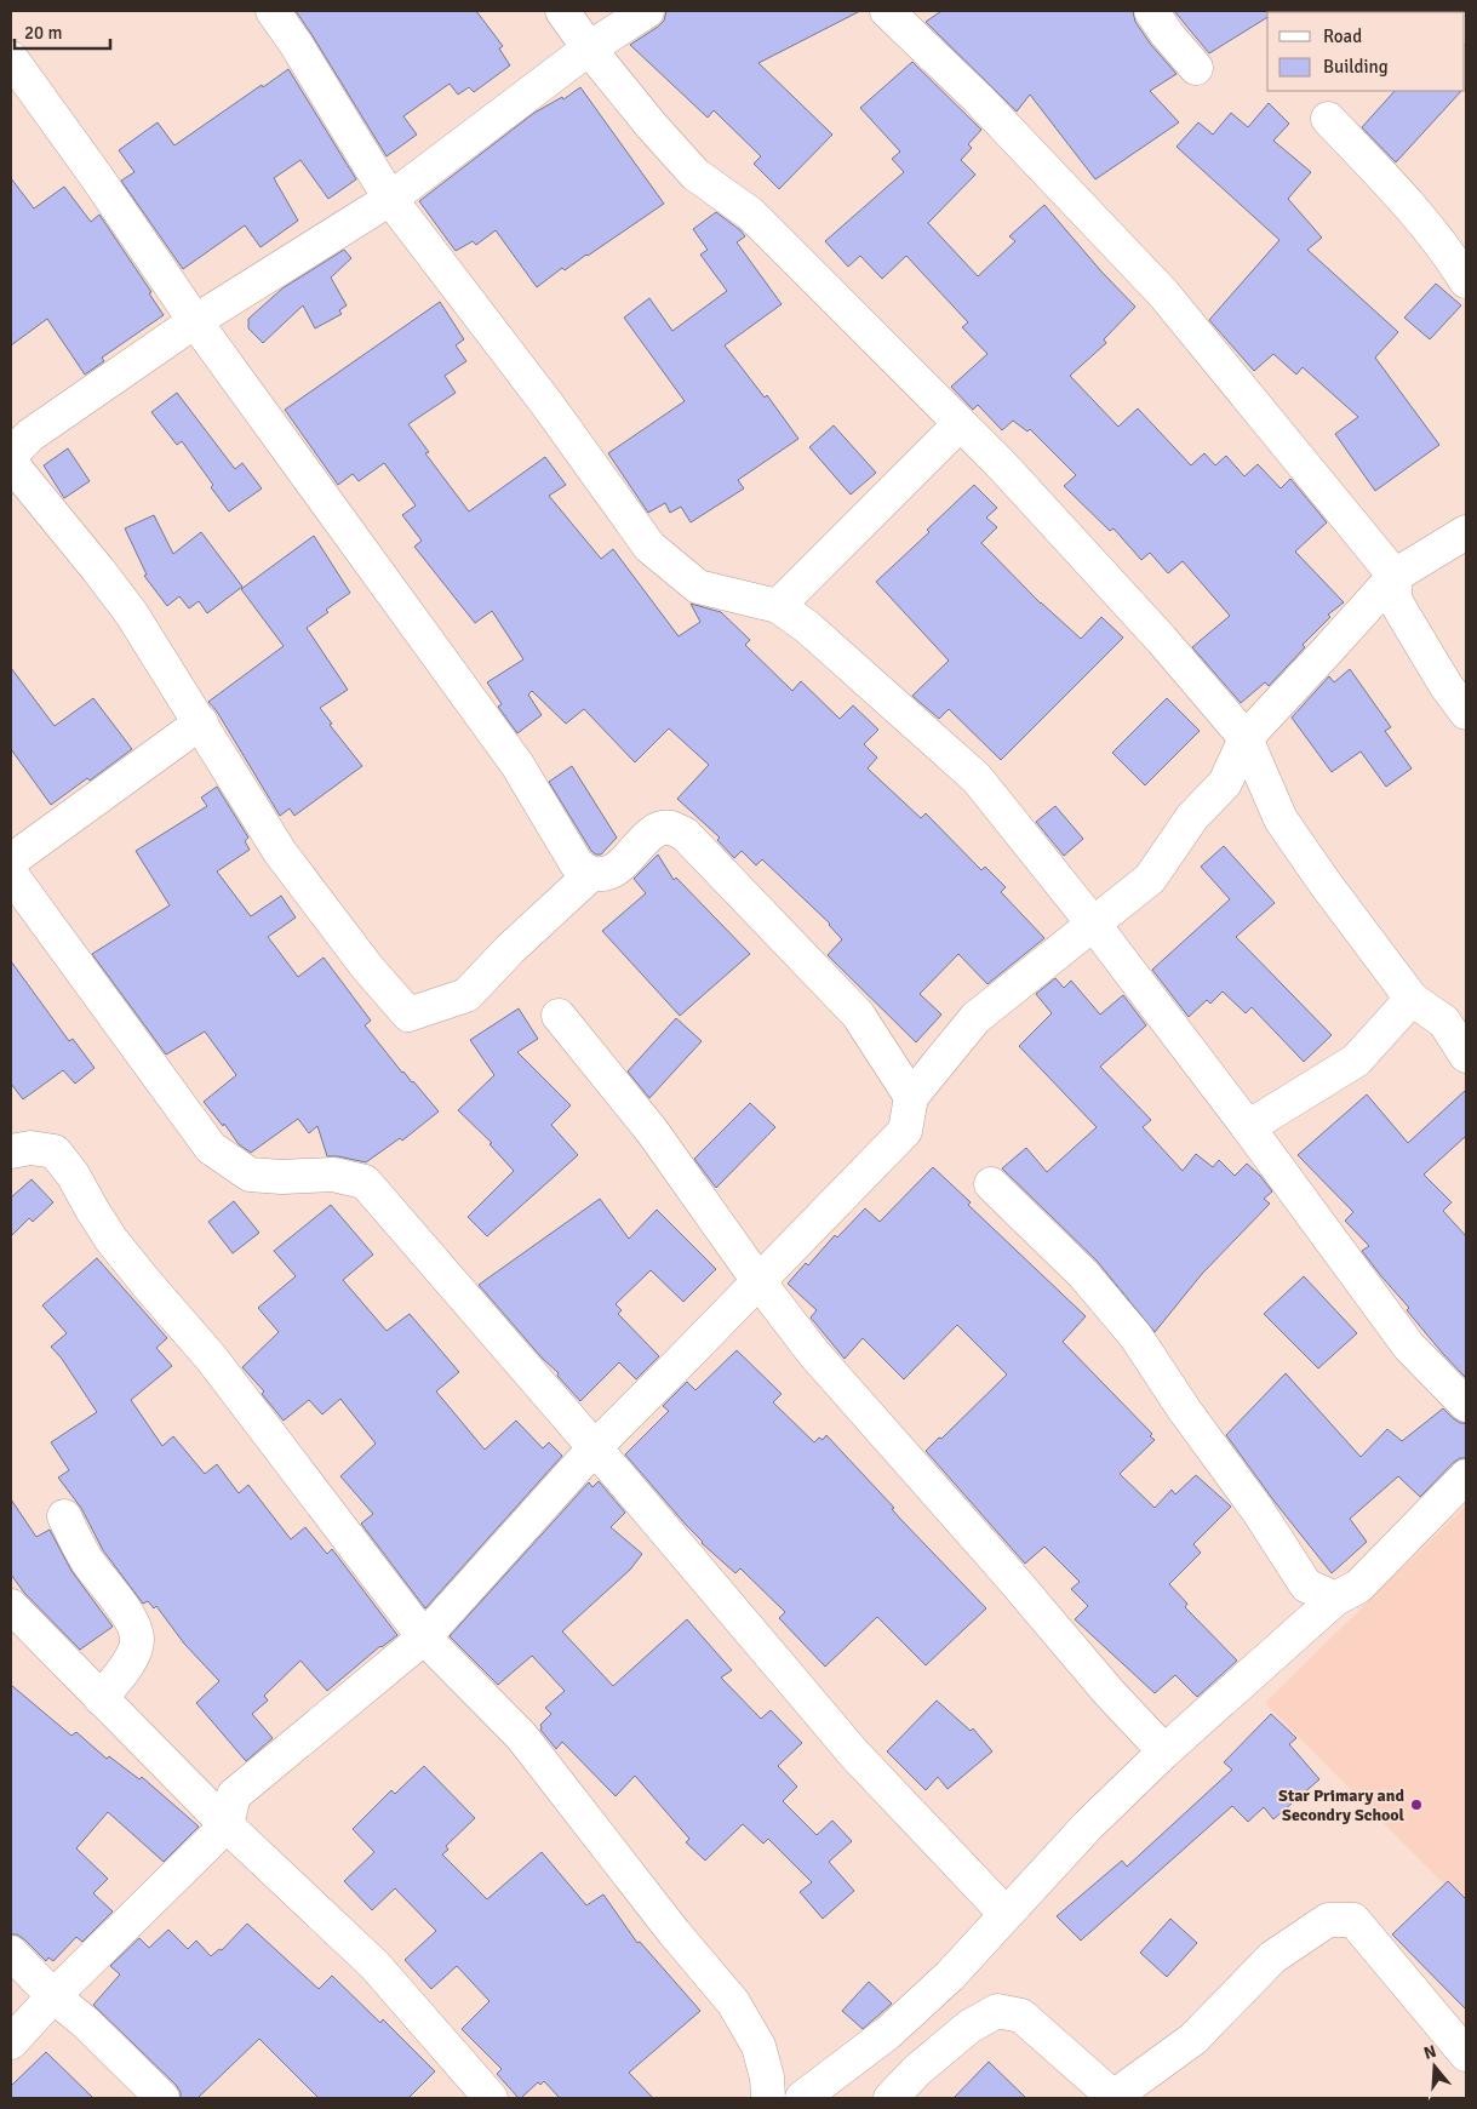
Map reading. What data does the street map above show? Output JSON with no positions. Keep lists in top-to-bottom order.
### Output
{
  "places": ["Star Primary and Secondry School"],
  "legend": ["Road", "Building"],
  "scale_bar": "20 m",
  "north": "top"
}
